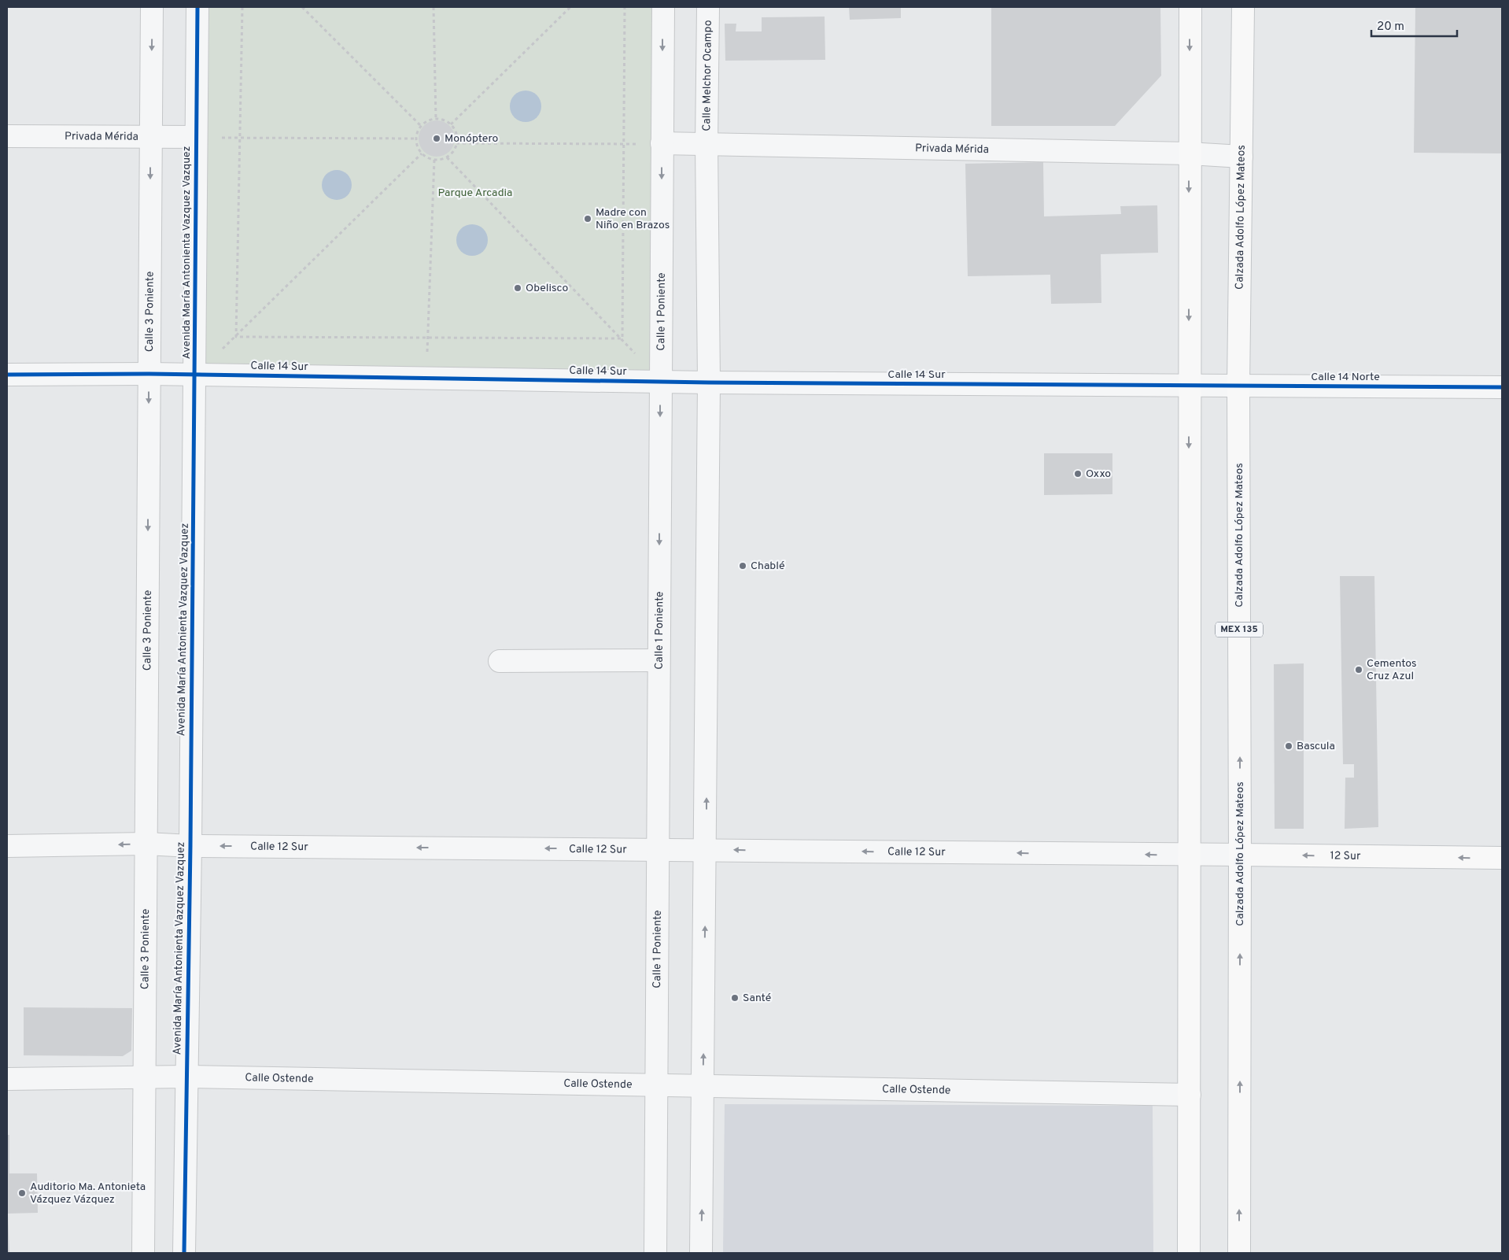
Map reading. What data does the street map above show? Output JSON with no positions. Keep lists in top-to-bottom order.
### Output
{
  "streets": {
    "main road": ["Calzada Adolfo López Mateos", "MEX 135", "12 Sur"],
    "street": [
      "Calle Melchor Ocampo",
      "Privada Mérida",
      "Avenida María Antonienta Vazquez Vazquez",
      "Calle 3 Poniente",
      "Calle 1 Poniente",
      "Calle 14 Sur",
      "Calle 14 Norte",
      "Calle 12 Sur",
      "Calle Ostende"
    ]
  },
  "crossings": [
    ["Calle Melchor Ocampo", "Privada Mérida"],
    ["Privada Mérida", "Calzada Adolfo López Mateos"],
    ["Privada Mérida", "Avenida María Antonienta Vazquez Vazquez"],
    ["Privada Mérida", "Calle 3 Poniente"],
    ["Privada Mérida", "Calle 1 Poniente"],
    ["Calzada Adolfo López Mateos", "Calle 14 Norte"],
    ["Calzada Adolfo López Mateos", "12 Sur"],
    ["Avenida María Antonienta Vazquez Vazquez", "Calle 14 Sur"],
    ["Avenida María Antonienta Vazquez Vazquez", "Calle 12 Sur"],
    ["Avenida María Antonienta Vazquez Vazquez", "Calle Ostende"],
    ["Calle 3 Poniente", "Calle 14 Sur"],
    ["Calle 3 Poniente", "Calle 12 Sur"],
    ["Calle 3 Poniente", "Calle Ostende"],
    ["Calle 1 Poniente", "Calle 14 Sur"],
    ["Calle 1 Poniente", "Calle 12 Sur"],
    ["Calle 1 Poniente", "Calle Ostende"],
    ["Calle 14 Sur", "Calle 14 Norte"],
    ["Calle 12 Sur", "12 Sur"]
  ],
  "one_way": ["Calle 3 Poniente", "Calle 12 Sur", "12 Sur"],
  "parks": ["Parque Arcadia"],
  "places": [
    "Monóptero",
    "Madre con Niño en Brazos",
    "Obelisco",
    "Oxxo",
    "Chablé",
    "Cementos Cruz Azul",
    "Bascula",
    "Santé",
    "Auditorio Ma. Antonieta Vázquez Vázquez"
  ],
  "scale_bar": "20 m"
}
